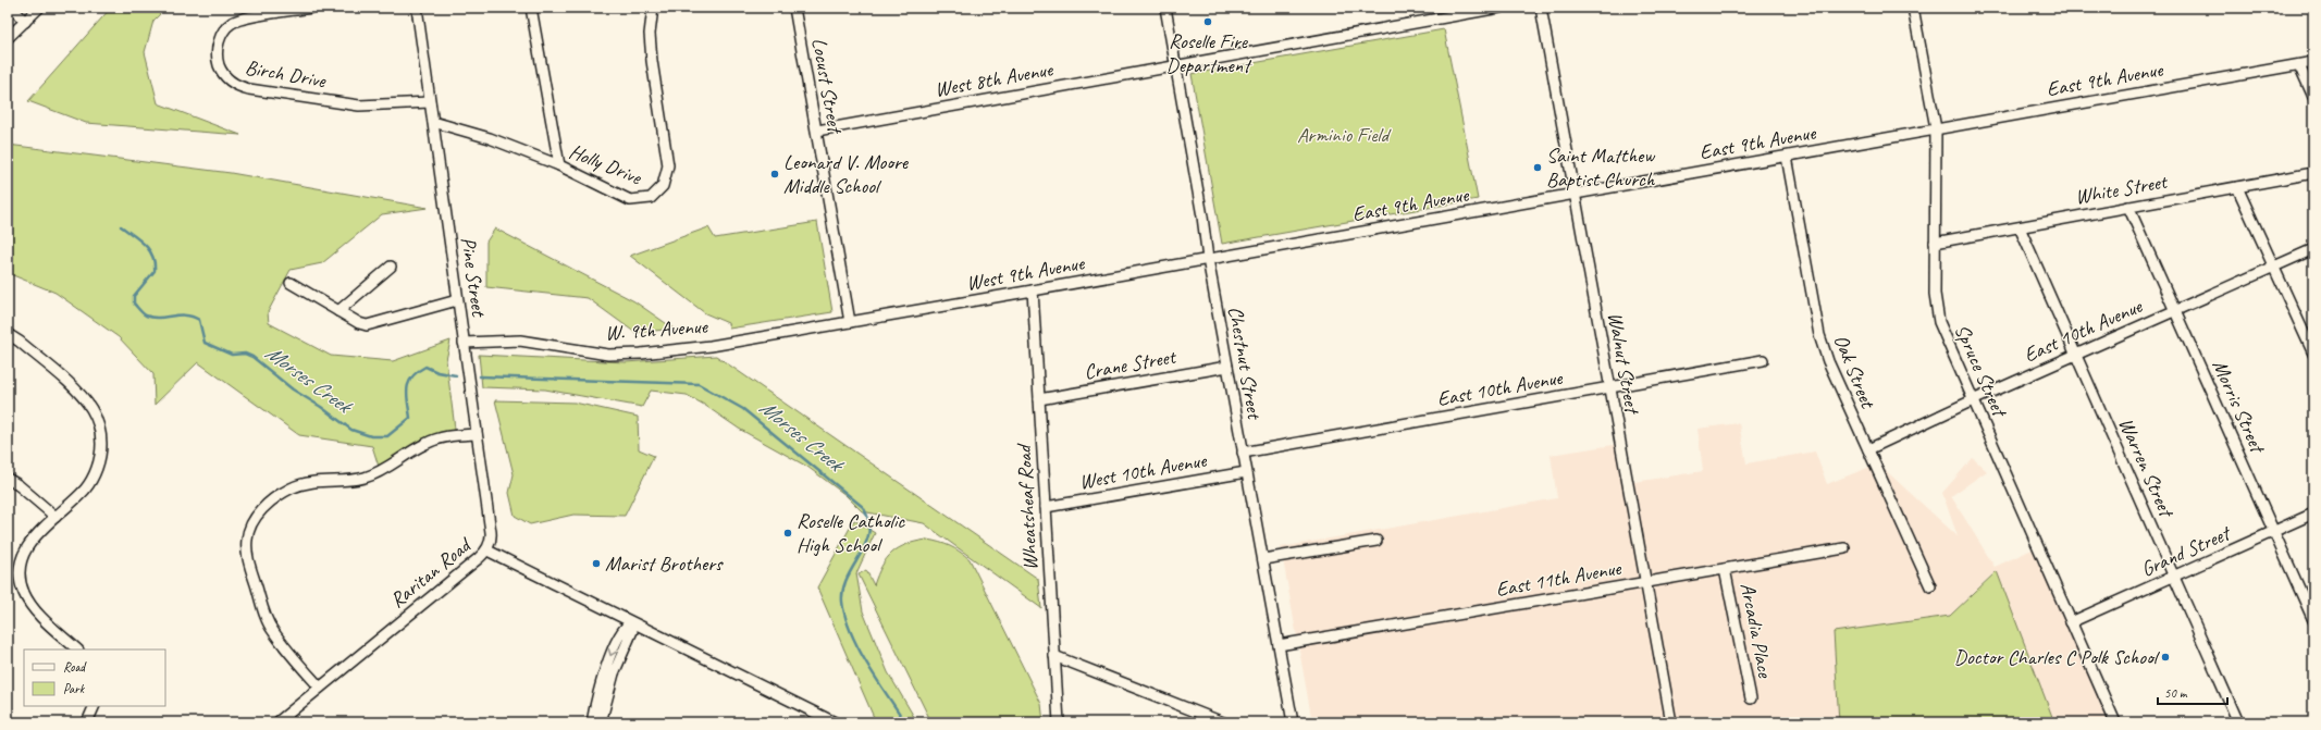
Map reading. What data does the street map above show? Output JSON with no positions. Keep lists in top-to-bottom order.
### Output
{
  "streets": {
    "street": [
      "Birch Drive",
      "West 8th Avenue",
      "East 9th Avenue",
      "Locust Street",
      "Holly Drive",
      "White Street",
      "West 9th Avenue",
      "Pine Street",
      "W. 9th Avenue",
      "East 10th Avenue",
      "Chestnut Street",
      "Walnut Street",
      "Crane Street",
      "Spruce Street",
      "Oak Street",
      "Morris Street",
      "Warren Street",
      "West 10th Avenue",
      "Wheatsheaf Road",
      "Grand Street",
      "Raritan Road",
      "East 11th Avenue",
      "Arcadia Place"
    ]
  },
  "crossings": [
    ["Birch Drive", "Pine Street"],
    ["West 8th Avenue", "Locust Street"],
    ["West 8th Avenue", "Chestnut Street"],
    ["East 9th Avenue", "West 9th Avenue"],
    ["East 9th Avenue", "Chestnut Street"],
    ["East 9th Avenue", "Walnut Street"],
    ["East 9th Avenue", "Spruce Street"],
    ["East 9th Avenue", "Oak Street"],
    ["Locust Street", "West 9th Avenue"],
    ["Locust Street", "W. 9th Avenue"],
    ["Holly Drive", "Pine Street"],
    ["White Street", "Spruce Street"],
    ["White Street", "Morris Street"],
    ["White Street", "Warren Street"],
    ["West 9th Avenue", "W. 9th Avenue"],
    ["West 9th Avenue", "Chestnut Street"],
    ["West 9th Avenue", "Wheatsheaf Road"],
    ["Pine Street", "W. 9th Avenue"],
    ["Pine Street", "Raritan Road"],
    ["East 10th Avenue", "Chestnut Street"],
    ["East 10th Avenue", "Walnut Street"],
    ["East 10th Avenue", "Spruce Street"],
    ["East 10th Avenue", "Oak Street"],
    ["East 10th Avenue", "Morris Street"],
    ["East 10th Avenue", "Warren Street"],
    ["Chestnut Street", "Crane Street"],
    ["Chestnut Street", "West 10th Avenue"],
    ["Chestnut Street", "East 11th Avenue"],
    ["Walnut Street", "East 11th Avenue"],
    ["Crane Street", "Wheatsheaf Road"],
    ["Spruce Street", "Grand Street"],
    ["Morris Street", "Grand Street"],
    ["Warren Street", "Grand Street"],
    ["West 10th Avenue", "Wheatsheaf Road"],
    ["East 11th Avenue", "Arcadia Place"]
  ],
  "water": ["Morses Creek"],
  "parks": ["Arminio Field"],
  "places": [
    "Roselle Fire Department",
    "Saint Matthew Baptist Church",
    "Leonard V. Moore Middle School",
    "Roselle Catholic High School",
    "Marist Brothers",
    "Doctor Charles C Polk School"
  ],
  "legend": ["Road", "Park"],
  "scale_bar": "50 m"
}
